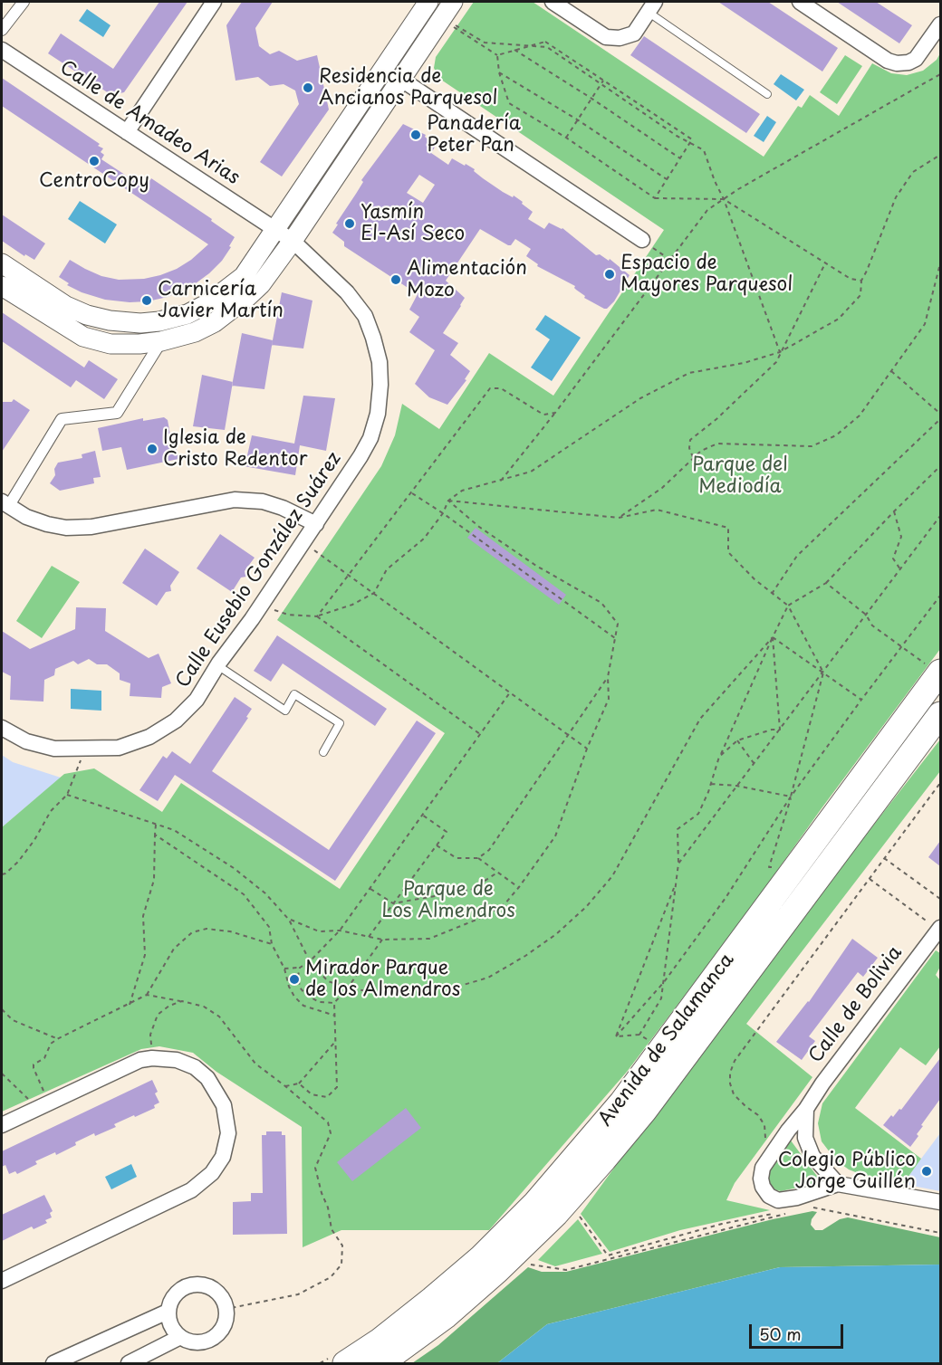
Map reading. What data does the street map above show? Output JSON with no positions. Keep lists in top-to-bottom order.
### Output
{
  "streets": {
    "highway": ["Avenida de Salamanca"],
    "street": ["Calle de Amadeo Arias", "Calle Eusebio González Suárez", "Calle de Bolivia"]
  },
  "crossings": [
    ["Calle de Amadeo Arias", "Calle Eusebio González Suárez"]
  ],
  "parks": ["Parque del Mediodía", "Parque de Los Almendros"],
  "places": [
    "Residencia de Ancianos Parquesol",
    "Panadería Peter Pan",
    "CentroCopy",
    "Yasmín El-Así Seco",
    "Espacio de Mayores Parquesol",
    "Alimentación Mozo",
    "Carnicería Javier Martín",
    "Iglesia de Cristo Redentor",
    "Mirador Parque de los Almendros",
    "Colegio Público Jorge Guillén"
  ],
  "scale_bar": "50 m"
}
